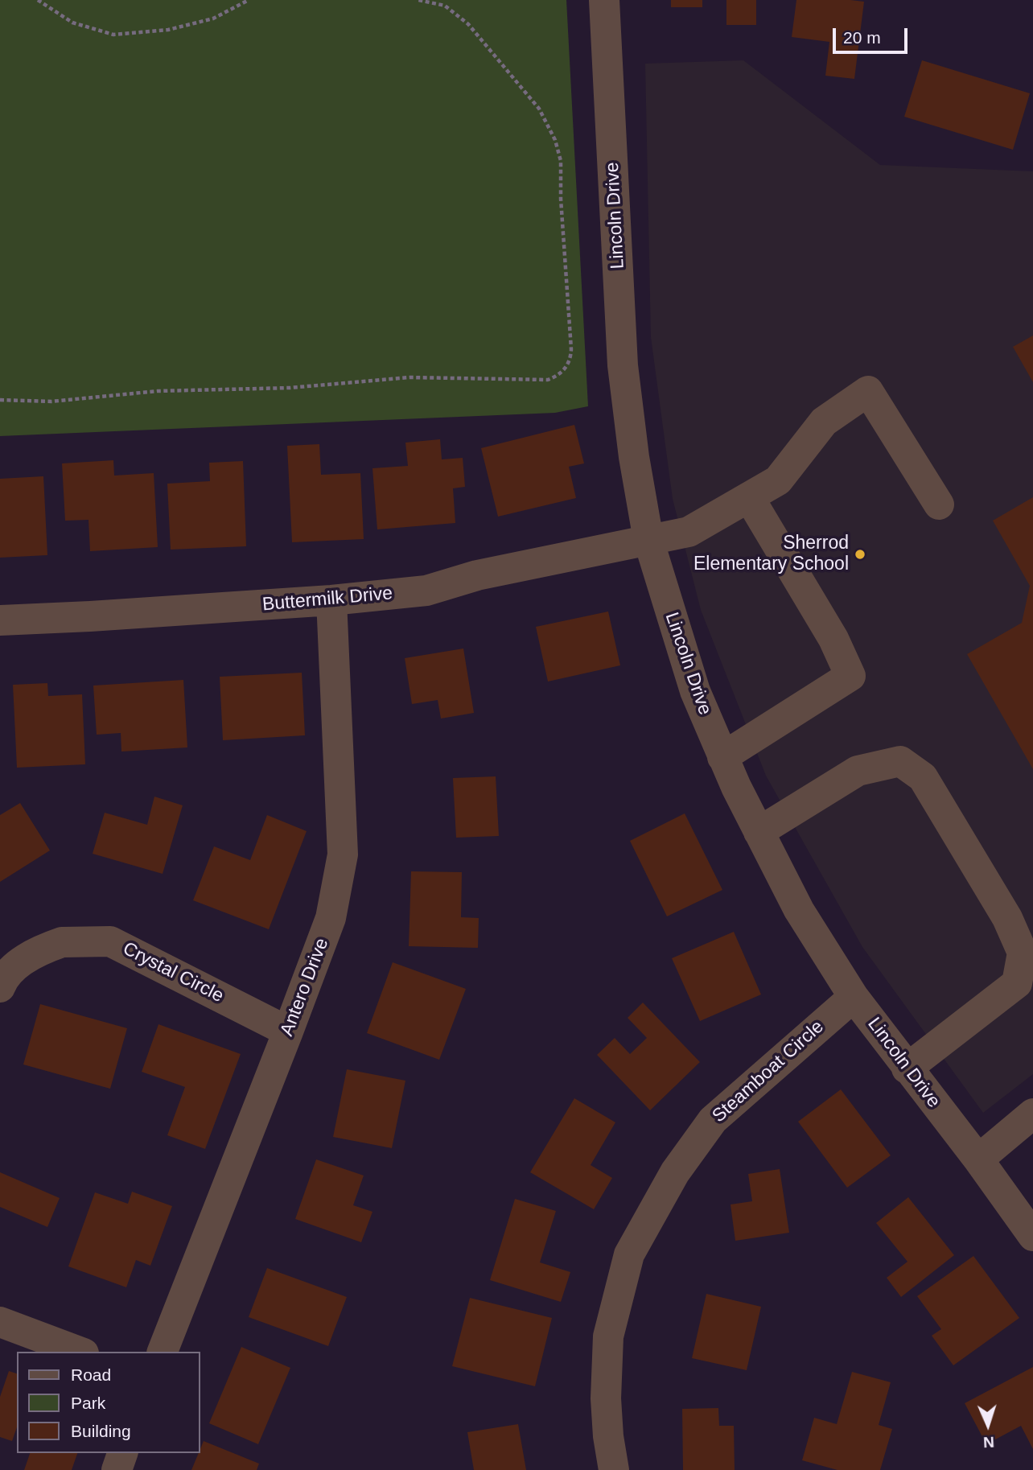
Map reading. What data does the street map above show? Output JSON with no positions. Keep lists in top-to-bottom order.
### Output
{
  "streets": {
    "street": [
      "Lincoln Drive",
      "Buttermilk Drive",
      "Crystal Circle",
      "Antero Drive",
      "Steamboat Circle"
    ]
  },
  "crossings": [
    ["Lincoln Drive", "Buttermilk Drive"],
    ["Lincoln Drive", "Steamboat Circle"],
    ["Buttermilk Drive", "Antero Drive"],
    ["Crystal Circle", "Antero Drive"]
  ],
  "places": ["Sherrod Elementary School"],
  "legend": ["Road", "Park", "Building"],
  "scale_bar": "20 m",
  "north": "bottom"
}
